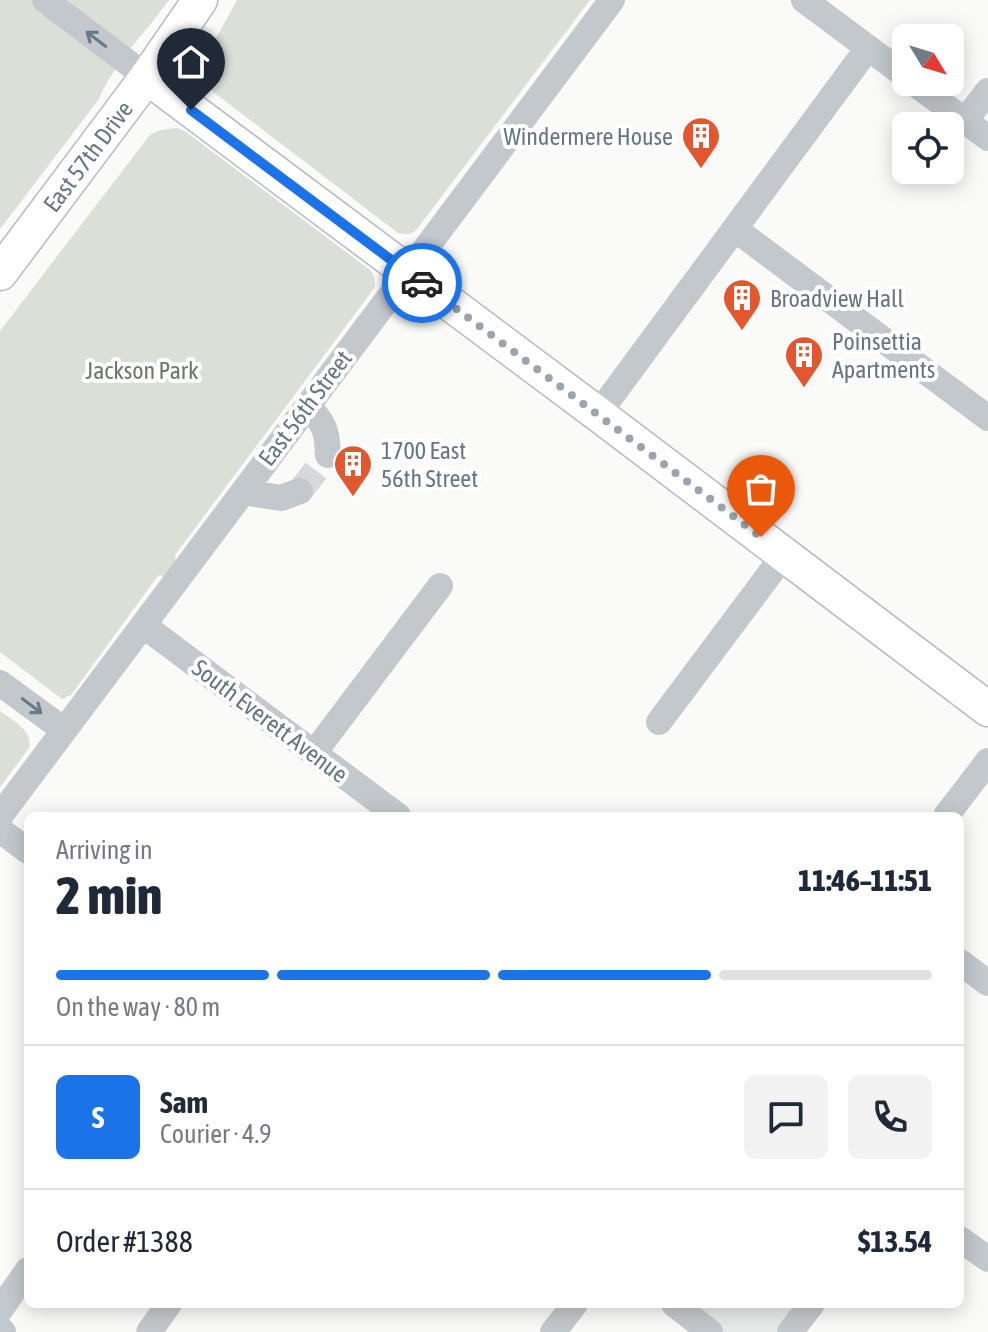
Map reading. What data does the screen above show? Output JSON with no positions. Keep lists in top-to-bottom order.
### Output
{
  "streets": {
    "main road": ["East 57th Drive"],
    "street": ["East 56th Street", "South Everett Avenue"]
  },
  "crossings": [
    ["East 56th Street", "South Everett Avenue"]
  ],
  "parks": ["Jackson Park"],
  "places": {
    "building": [
      "Windermere House",
      "Broadview Hall",
      "Poinsettia Apartments",
      "1700 East 56th Street"
    ]
  },
  "north": "bottom right",
  "page": {
    "heading": ["2 min", "Arriving in", "11:46–11:51"],
    "panel": [
      "Sam",
      "Courier · 4.9",
      "Order #1388",
      "$13.54"
    ],
    "bar": "On the way · 80 m",
    "round": "S"
  }
}
